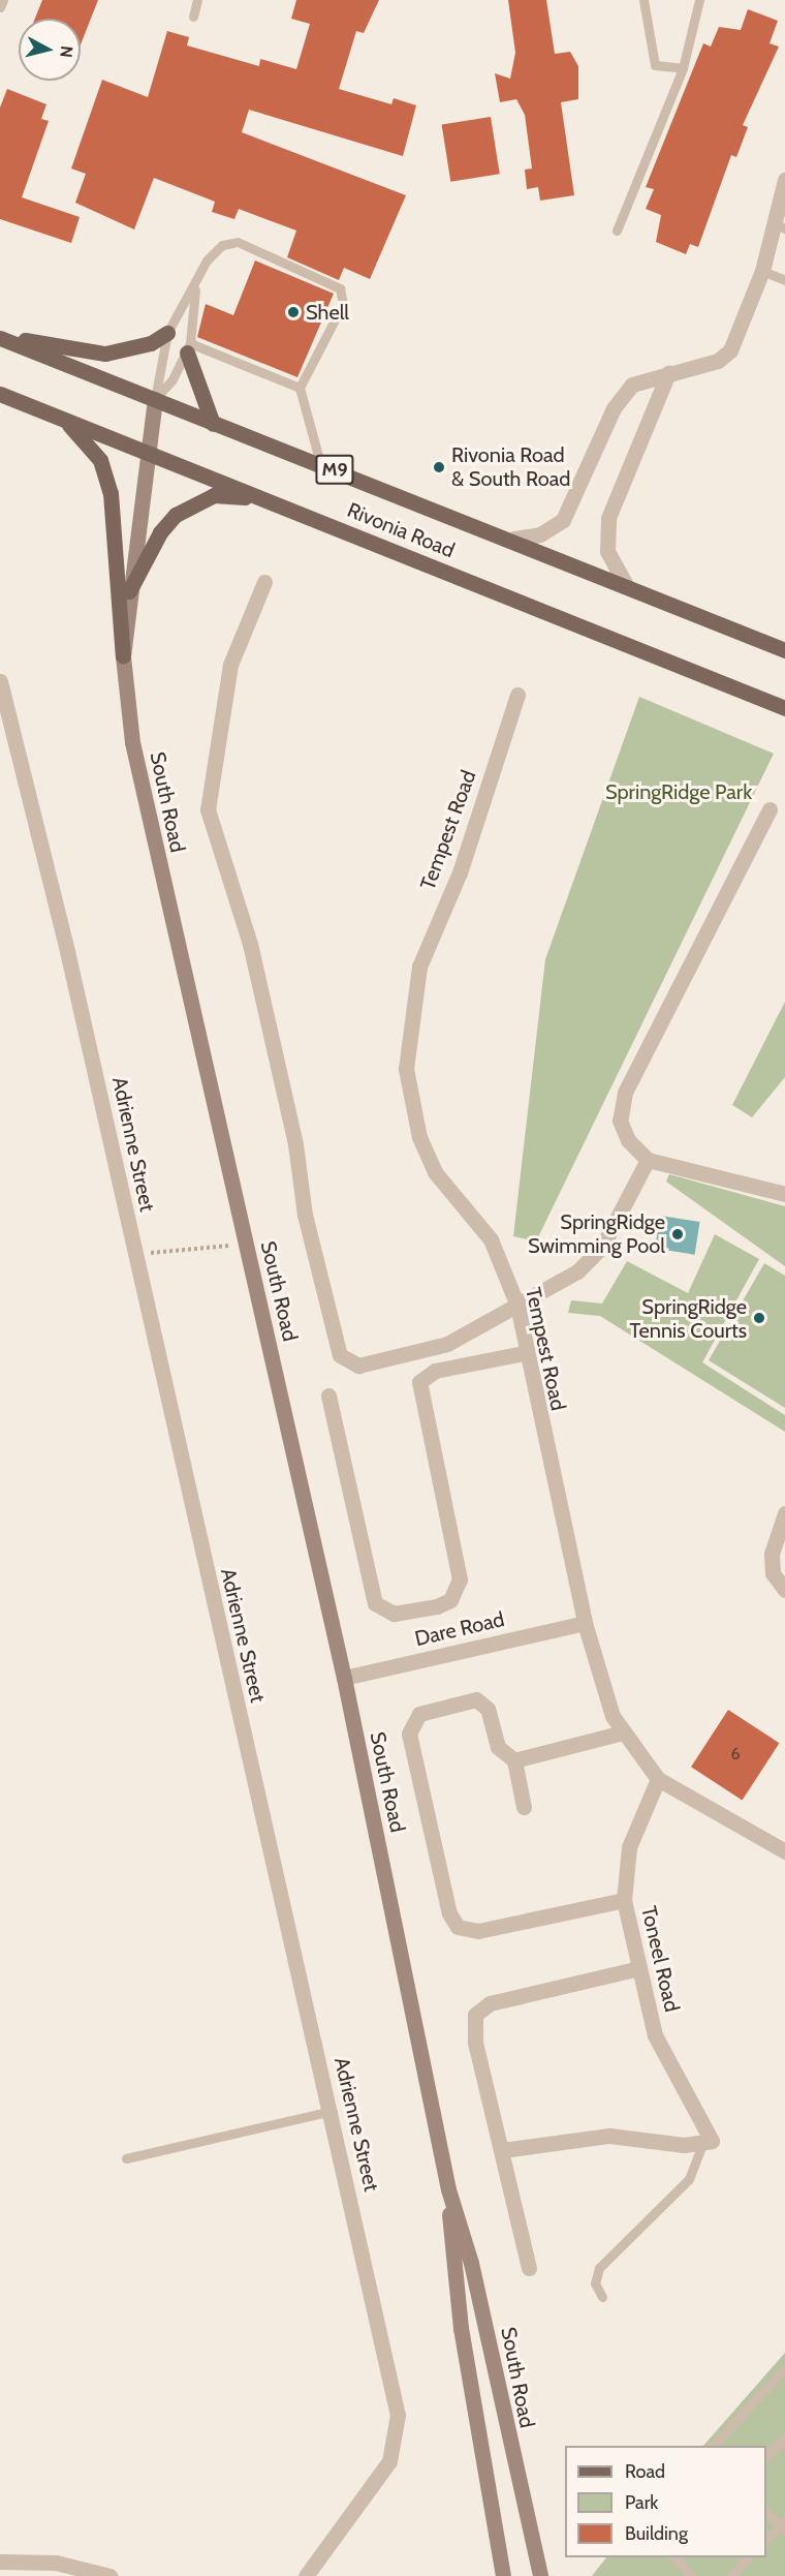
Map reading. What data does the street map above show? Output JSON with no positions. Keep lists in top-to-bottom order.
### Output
{
  "streets": {
    "main road": ["M9", "Rivonia Road"],
    "street": [
      "South Road",
      "Tempest Road",
      "Adrienne Street",
      "Dare Road",
      "Toneel Road"
    ]
  },
  "crossings": [
    ["Rivonia Road", "South Road"],
    ["South Road", "Dare Road"],
    ["Tempest Road", "Dare Road"],
    ["Tempest Road", "Toneel Road"]
  ],
  "parks": ["SpringRidge Park"],
  "places": [
    "Shell",
    "Rivonia Road & South Road",
    "SpringRidge Swimming Pool",
    "SpringRidge Tennis Courts"
  ],
  "house_numbers": ["6"],
  "legend": ["Road", "Park", "Building"],
  "north": "right"
}
